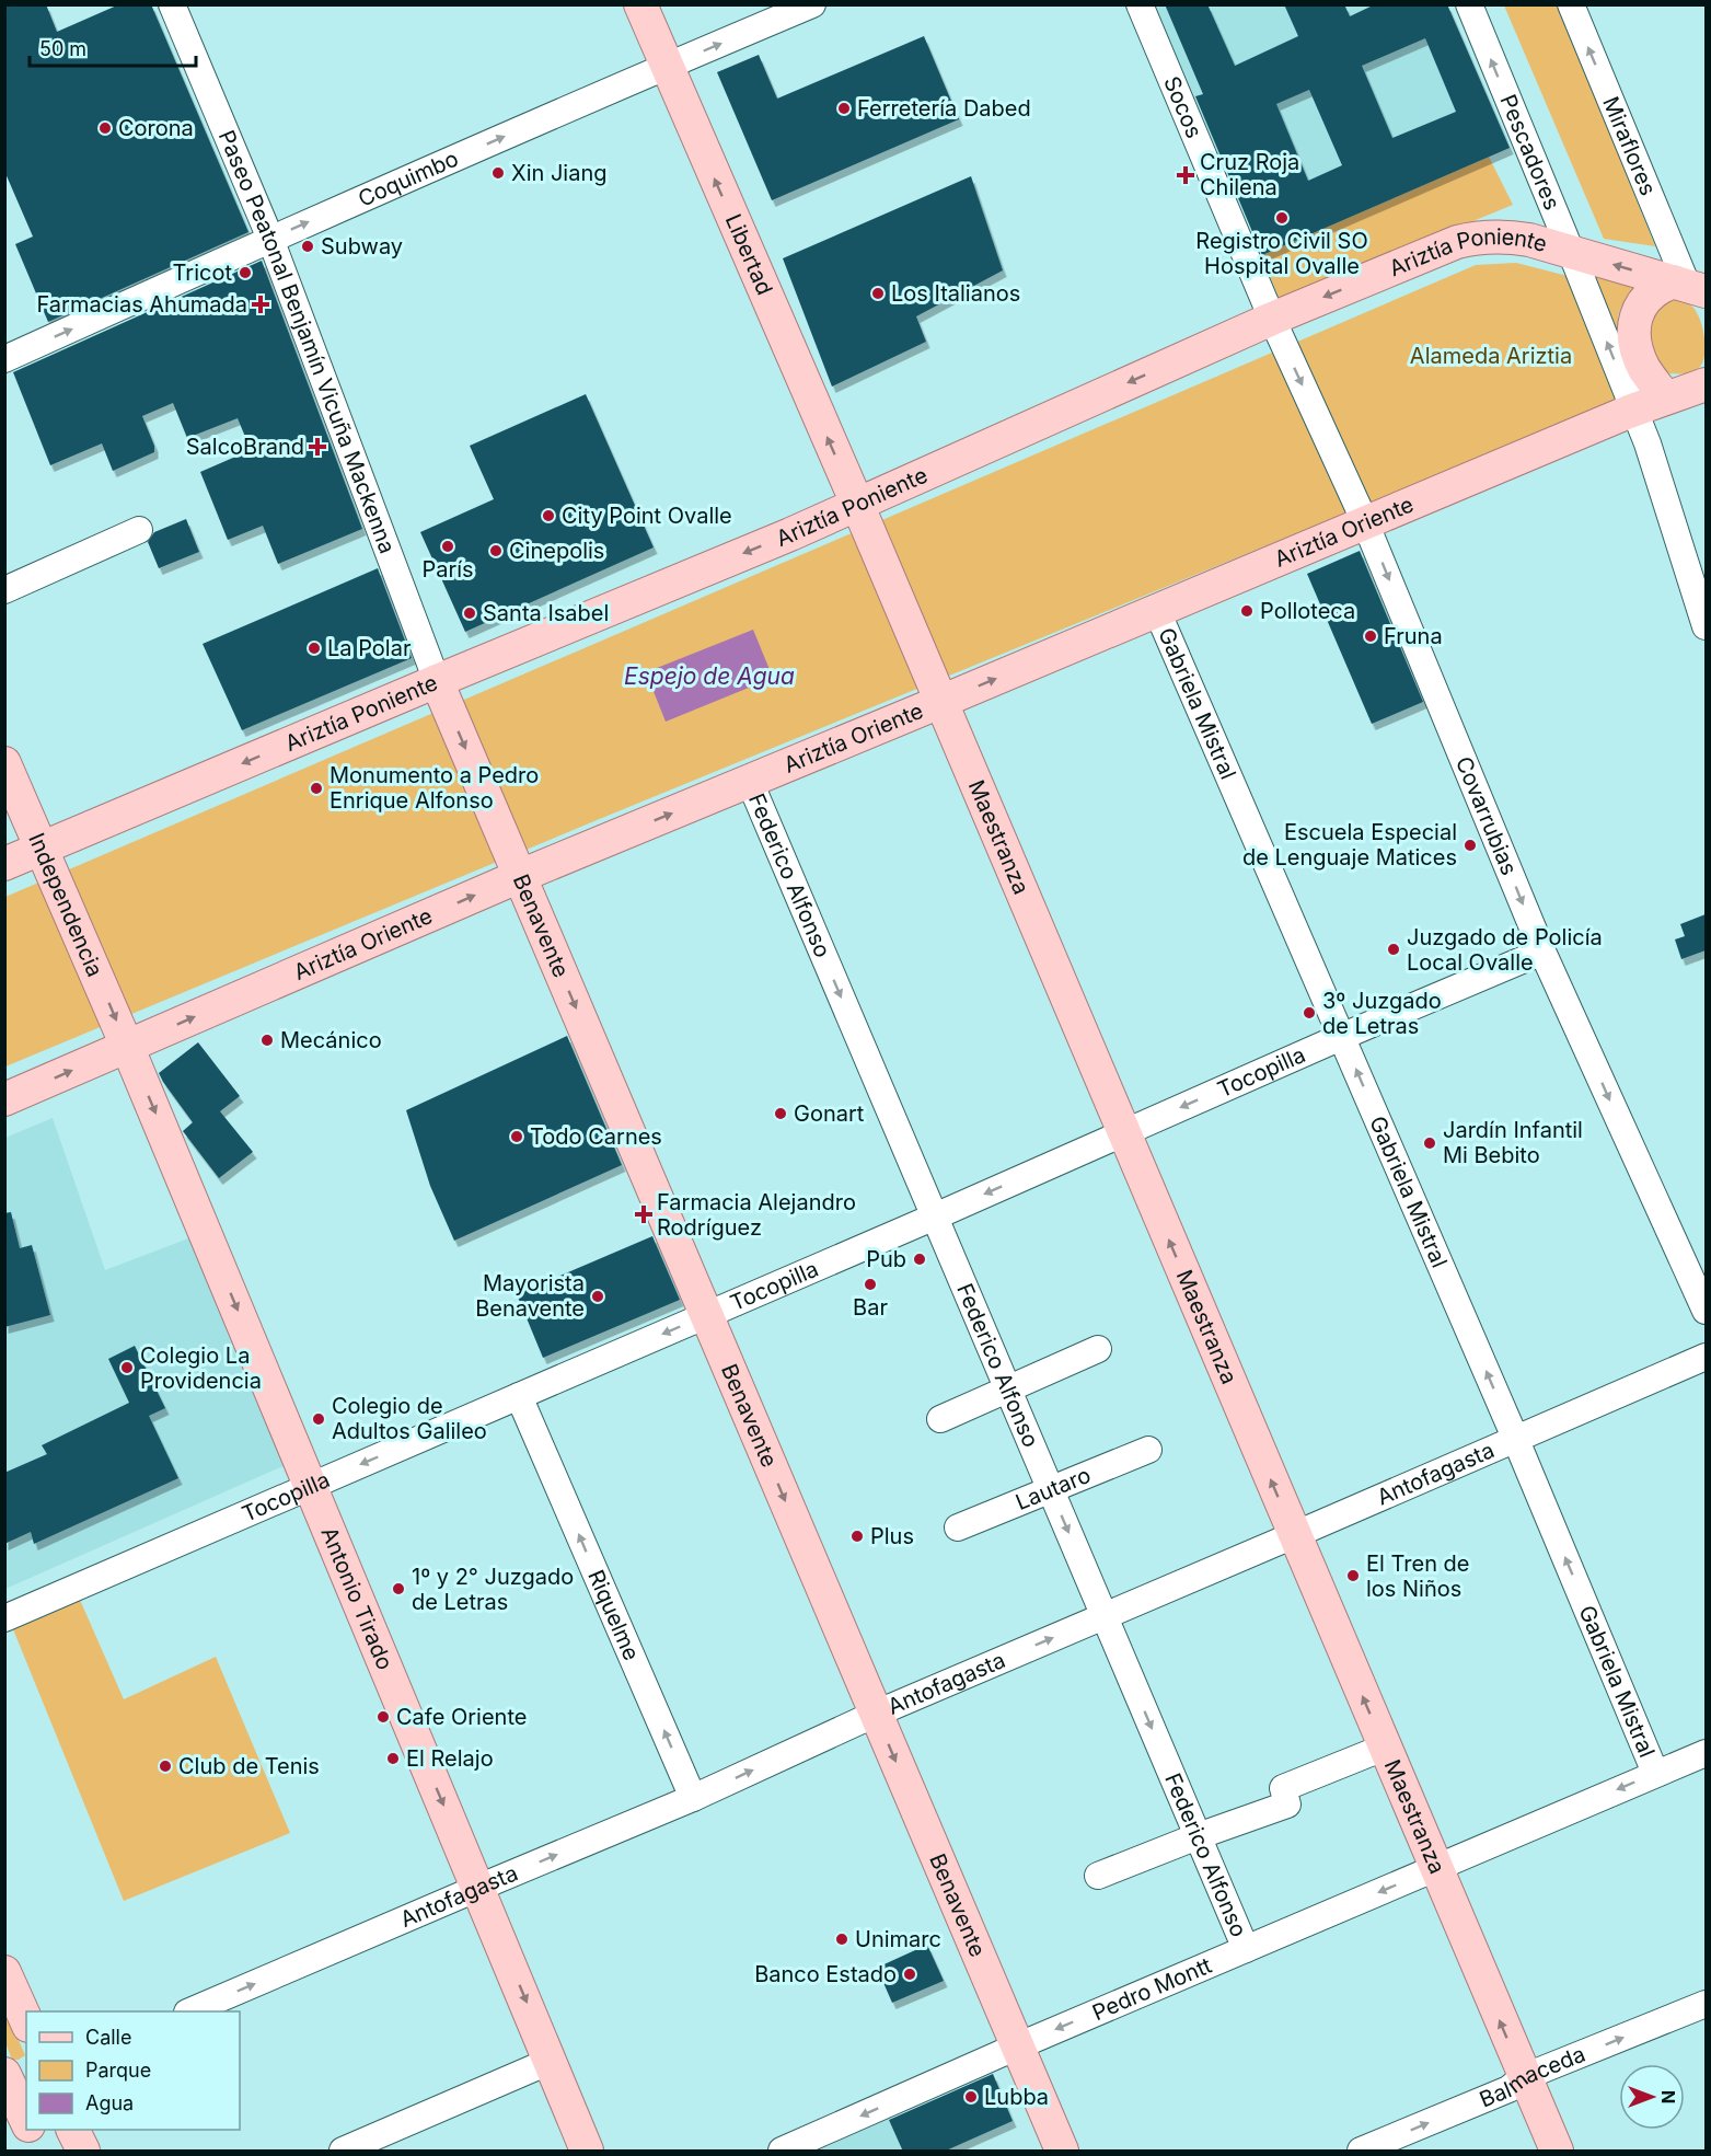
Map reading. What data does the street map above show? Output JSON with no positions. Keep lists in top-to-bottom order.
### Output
{
  "streets": {
    "main road": [
      "Libertad",
      "Ariztía Poniente",
      "Ariztía Oriente",
      "Maestranza",
      "Independencia",
      "Benavente",
      "Antonio Tirado"
    ],
    "street": [
      "Socos",
      "Miraflores",
      "Pescadores",
      "Coquimbo",
      "Paseo Peatonal Benjamín Vicuña Mackenna",
      "Gabriela Mistral",
      "Covarrubias",
      "Federico Alfonso",
      "Tocopilla",
      "Antofagasta",
      "Lautaro",
      "Riquelme",
      "Pedro Montt",
      "Balmaceda"
    ]
  },
  "crossings": [
    ["Socos", "Ariztía Poniente"],
    ["Socos", "Covarrubias"],
    ["Miraflores", "Ariztía Poniente"],
    ["Pescadores", "Ariztía Poniente"],
    ["Pescadores", "Ariztía Oriente"],
    ["Coquimbo", "Libertad"],
    ["Coquimbo", "Paseo Peatonal Benjamín Vicuña Mackenna"],
    ["Libertad", "Ariztía Poniente"],
    ["Libertad", "Maestranza"],
    ["Ariztía Poniente", "Paseo Peatonal Benjamín Vicuña Mackenna"],
    ["Ariztía Poniente", "Covarrubias"],
    ["Ariztía Poniente", "Maestranza"],
    ["Ariztía Poniente", "Independencia"],
    ["Ariztía Poniente", "Benavente"],
    ["Paseo Peatonal Benjamín Vicuña Mackenna", "Benavente"],
    ["Ariztía Oriente", "Gabriela Mistral"],
    ["Ariztía Oriente", "Covarrubias"],
    ["Ariztía Oriente", "Maestranza"],
    ["Ariztía Oriente", "Federico Alfonso"],
    ["Ariztía Oriente", "Independencia"],
    ["Ariztía Oriente", "Benavente"],
    ["Ariztía Oriente", "Antonio Tirado"],
    ["Gabriela Mistral", "Tocopilla"],
    ["Gabriela Mistral", "Antofagasta"],
    ["Gabriela Mistral", "Pedro Montt"],
    ["Covarrubias", "Tocopilla"],
    ["Maestranza", "Tocopilla"],
    ["Maestranza", "Antofagasta"],
    ["Maestranza", "Pedro Montt"],
    ["Maestranza", "Balmaceda"],
    ["Federico Alfonso", "Tocopilla"],
    ["Federico Alfonso", "Antofagasta"],
    ["Federico Alfonso", "Lautaro"],
    ["Federico Alfonso", "Pedro Montt"],
    ["Independencia", "Antonio Tirado"],
    ["Benavente", "Tocopilla"],
    ["Benavente", "Antofagasta"],
    ["Benavente", "Pedro Montt"],
    ["Tocopilla", "Antonio Tirado"],
    ["Tocopilla", "Riquelme"],
    ["Antofagasta", "Antonio Tirado"],
    ["Antofagasta", "Riquelme"]
  ],
  "one_way": [
    "Miraflores",
    "Pescadores",
    "Coquimbo",
    "Libertad",
    "Ariztía Poniente",
    "Ariztía Oriente",
    "Gabriela Mistral",
    "Covarrubias",
    "Maestranza",
    "Federico Alfonso",
    "Independencia",
    "Benavente",
    "Tocopilla",
    "Antofagasta",
    "Antonio Tirado",
    "Riquelme",
    "Balmaceda"
  ],
  "water": ["Espejo de Agua"],
  "parks": ["Alameda Ariztia"],
  "places": {
    "other": [
      "Ferretería Dabed",
      "Corona",
      "Xin Jiang",
      "Registro Civil SO Hospital Ovalle",
      "Subway",
      "Tricot",
      "Los Italianos",
      "City Point Ovalle",
      "París",
      "Cinepolis",
      "Polloteca",
      "Santa Isabel",
      "Fruna",
      "La Polar",
      "Monumento a Pedro Enrique Alfonso",
      "Escuela Especial de Lenguaje Matices",
      "Juzgado de Policía Local Ovalle",
      "3º Juzgado de Letras",
      "Mecánico",
      "Gonart",
      "Todo Carnes",
      "Jardín Infantil Mi Bebito",
      "Pub",
      "Bar",
      "Mayorista Benavente",
      "Colegio La Providencia",
      "Colegio de Adultos Galileo",
      "Plus",
      "El Tren de los Niños",
      "1º y 2° Juzgado de Letras",
      "Cafe Oriente",
      "El Relajo",
      "Club de Tenis",
      "Unimarc",
      "Banco Estado",
      "Lubba"
    ],
    "health": [
      "Cruz Roja Chilena",
      "Farmacias Ahumada",
      "SalcoBrand",
      "Farmacia Alejandro Rodríguez"
    ]
  },
  "legend": ["Calle", "Parque", "Agua"],
  "scale_bar": "50 m",
  "north": "right"
}
